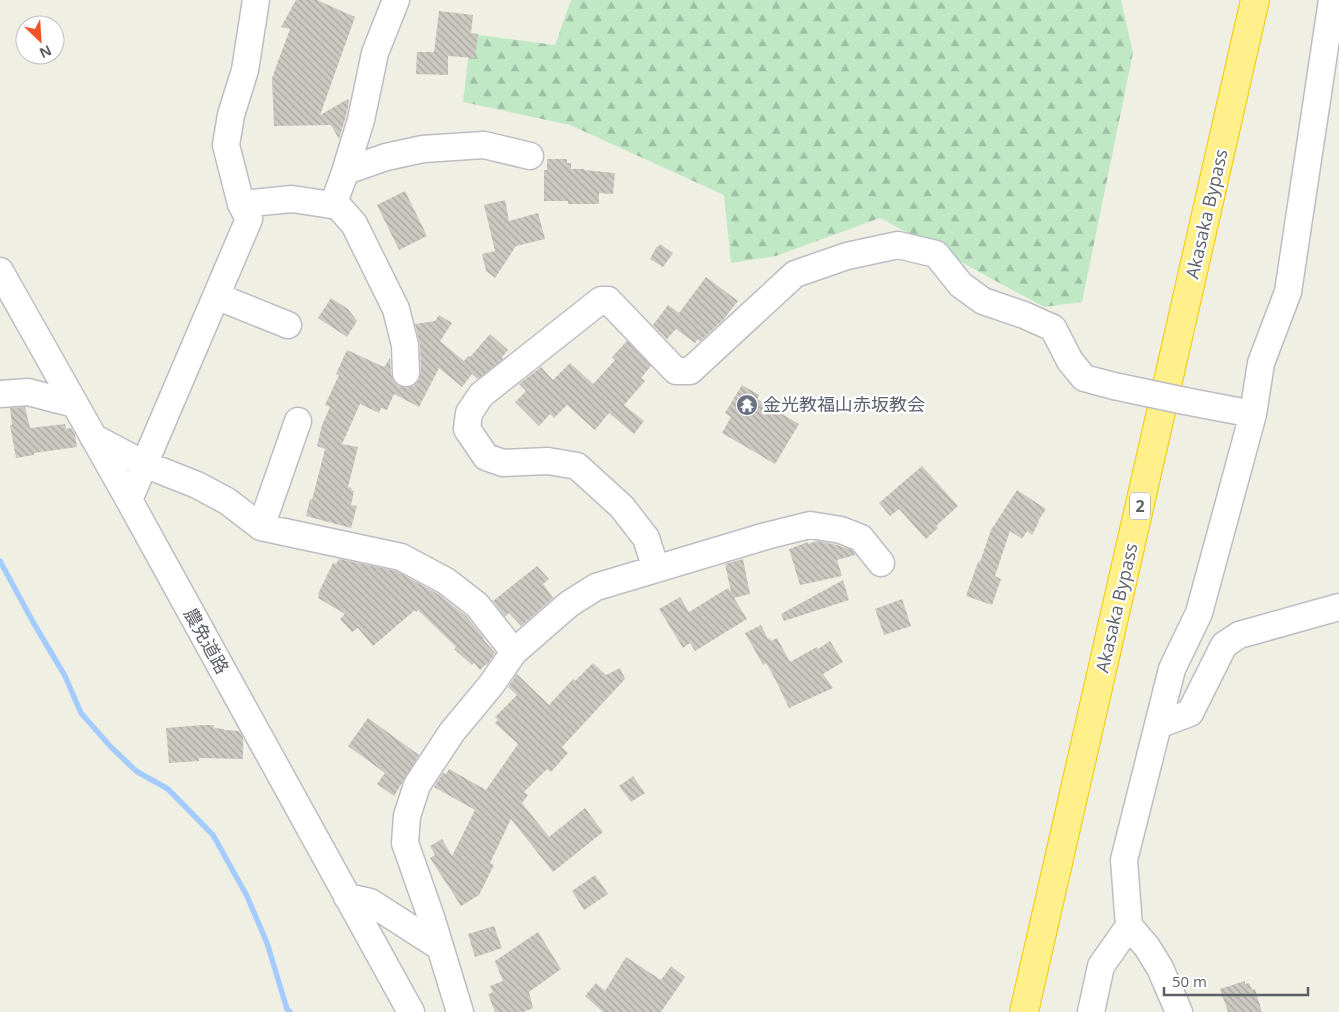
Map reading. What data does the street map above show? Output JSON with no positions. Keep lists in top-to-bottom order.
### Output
{
  "streets": {
    "highway": ["Akasaka Bypass", "2"],
    "street": ["農免道路"]
  },
  "places": {
    "temple": ["金光教福山赤坂教会"]
  },
  "scale_bar": "50 m",
  "north": "bottom right"
}
